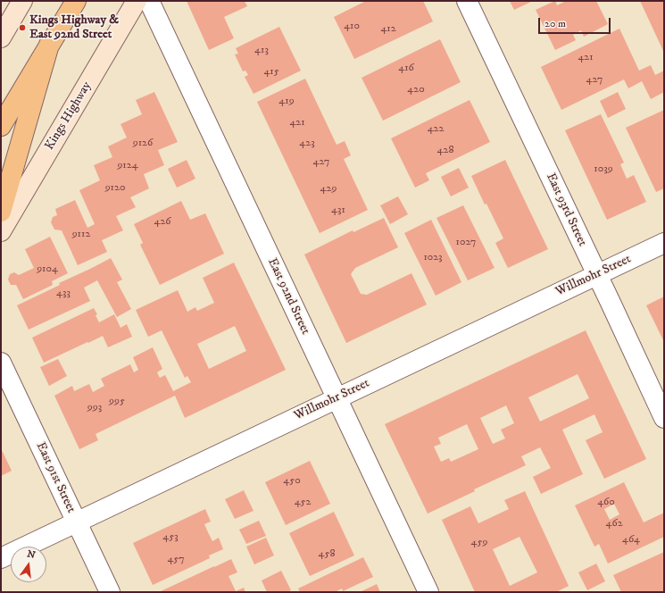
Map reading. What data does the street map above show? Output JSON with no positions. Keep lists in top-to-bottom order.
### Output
{
  "streets": {
    "street": [
      "Kings Highway",
      "East 93rd Street",
      "Willmohr Street",
      "East 92nd Street",
      "East 91st Street"
    ]
  },
  "crossings": [
    ["East 93rd Street", "Willmohr Street"],
    ["Willmohr Street", "East 92nd Street"],
    ["Willmohr Street", "East 91st Street"]
  ],
  "places": ["Kings Highway & East 92nd Street"],
  "house_numbers": [
    "410",
    "412",
    "413",
    "421",
    "416",
    "415",
    "427",
    "420",
    "419",
    "421",
    "422",
    "9126",
    "423",
    "428",
    "427",
    "9124",
    "1039",
    "9120",
    "429",
    "431",
    "426",
    "9112",
    "1027",
    "1023",
    "9104",
    "433",
    "995",
    "993",
    "450",
    "452",
    "460",
    "462",
    "453",
    "464",
    "459",
    "458",
    "457"
  ],
  "scale_bar": "20 m",
  "north": "top"
}
